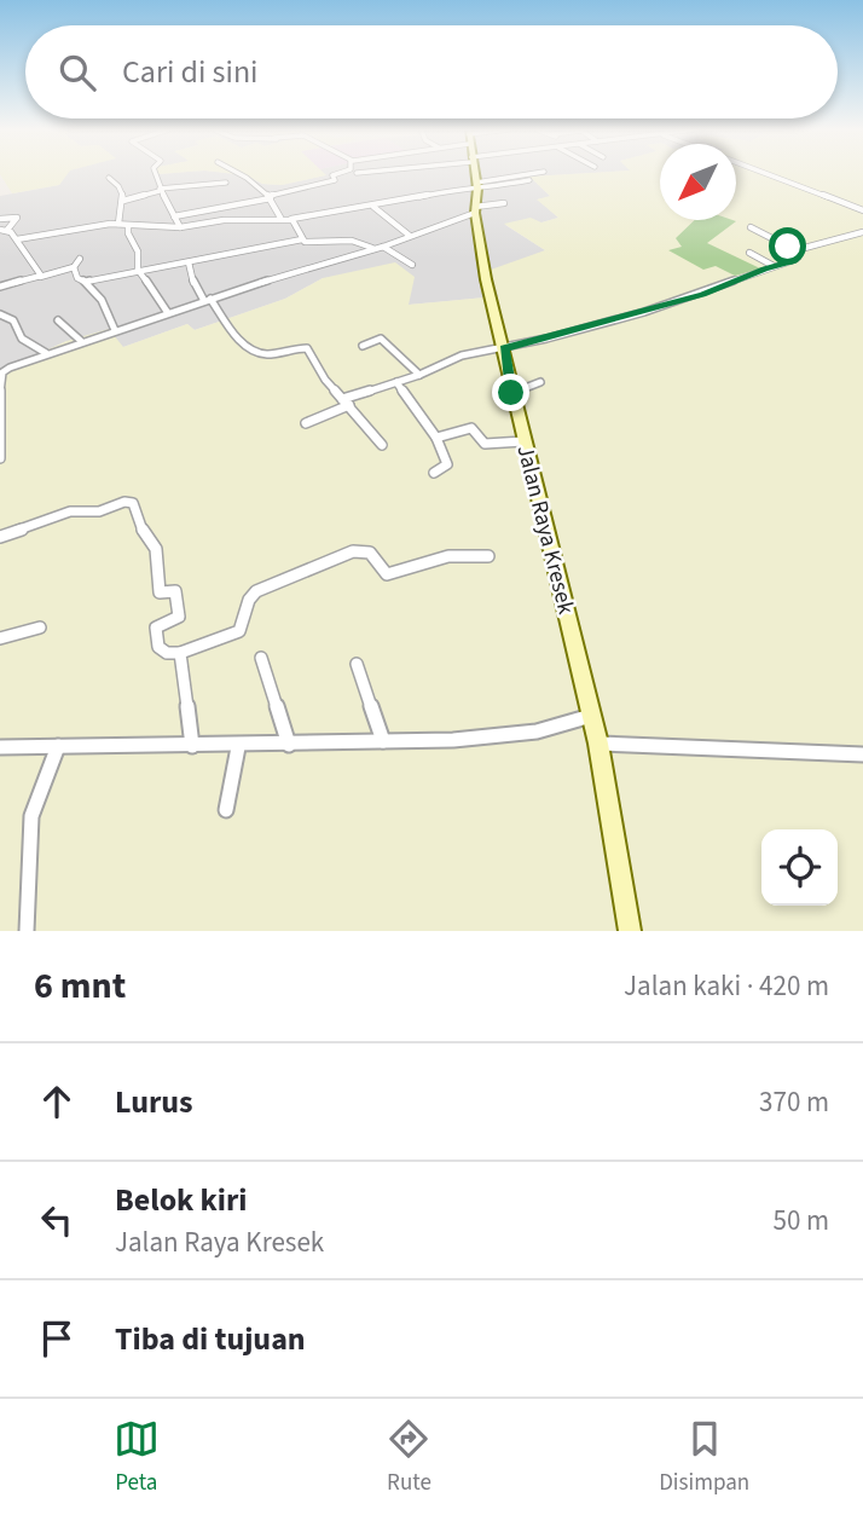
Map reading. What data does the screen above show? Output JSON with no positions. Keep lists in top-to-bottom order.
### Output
{
  "streets": {
    "main road": ["Jalan Raya Kresek"]
  },
  "north": "bottom left",
  "page": {
    "search": "Cari di sini",
    "heading": ["6 mnt", "Jalan kaki · 420 m"],
    "list": [
      ["Lurus", "370 m"],
      ["Belok kiri", "Jalan Raya Kresek", "50 m"],
      "Tiba di tujuan"
    ],
    "nav": ["Peta", "Rute", "Disimpan"]
  }
}
